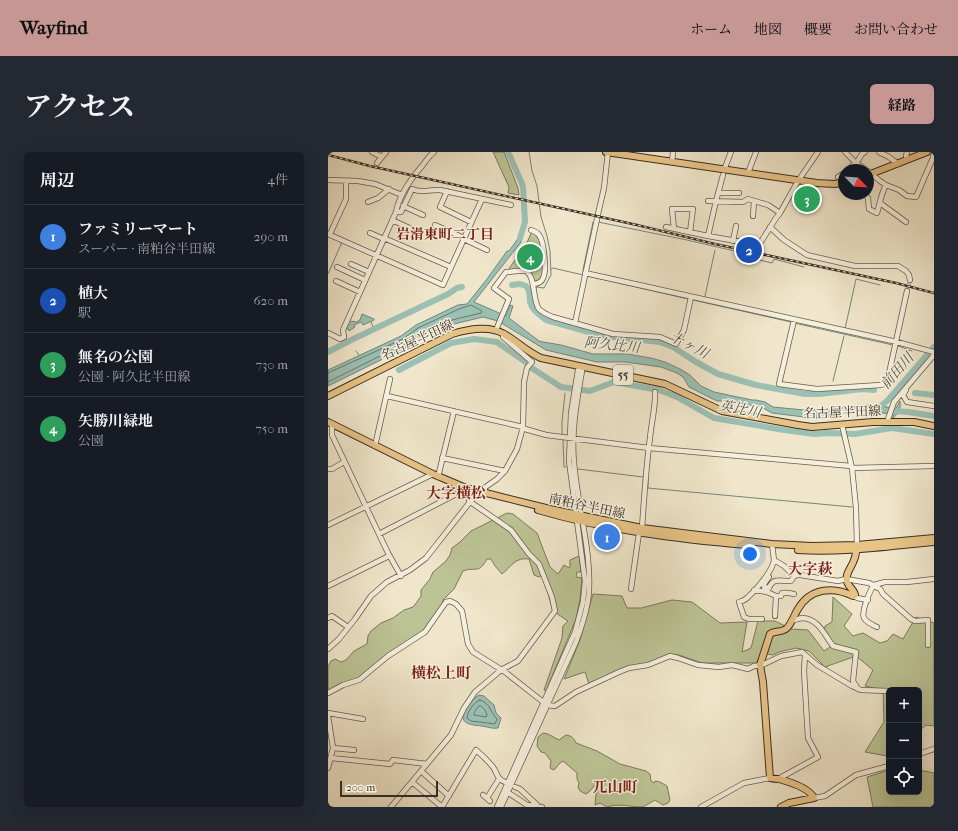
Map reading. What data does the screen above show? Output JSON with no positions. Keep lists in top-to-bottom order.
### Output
{
  "streets": {
    "main road": ["名古屋半田線", "55", "南粕谷半田線"]
  },
  "districts": [
    "岩滑東町二丁目",
    "大字横松",
    "大字萩",
    "横松上町",
    "兀山町"
  ],
  "water": [
    "阿久比川",
    "十ヶ川",
    "前田川",
    "英比川"
  ],
  "scale_bar": "200 m",
  "north": "bottom right",
  "page": {
    "header": "Wayfind",
    "nav": [
      "ホーム",
      "地図",
      "概要",
      "お問い合わせ"
    ],
    "title": "アクセス",
    "buttons": "経路",
    "heading": ["周辺", "4件"],
    "pins": [
      "3",
      "2",
      "4",
      "1"
    ],
    "list": [
      {
        "mark": "1",
        "name": "ファミリーマート",
        "note": "スーパー · 南粕谷半田線",
        "value": "290 m"
      },
      {
        "mark": "2",
        "name": "植大",
        "note": "駅",
        "value": "620 m"
      },
      {
        "mark": "3",
        "name": "無名の公園",
        "note": "公園 · 阿久比半田線",
        "value": "730 m"
      },
      {
        "mark": "4",
        "name": "矢勝川緑地",
        "note": "公園",
        "value": "750 m"
      }
    ],
    "map_buttons": ["+", "−"],
    "scale": "200 m"
  }
}
